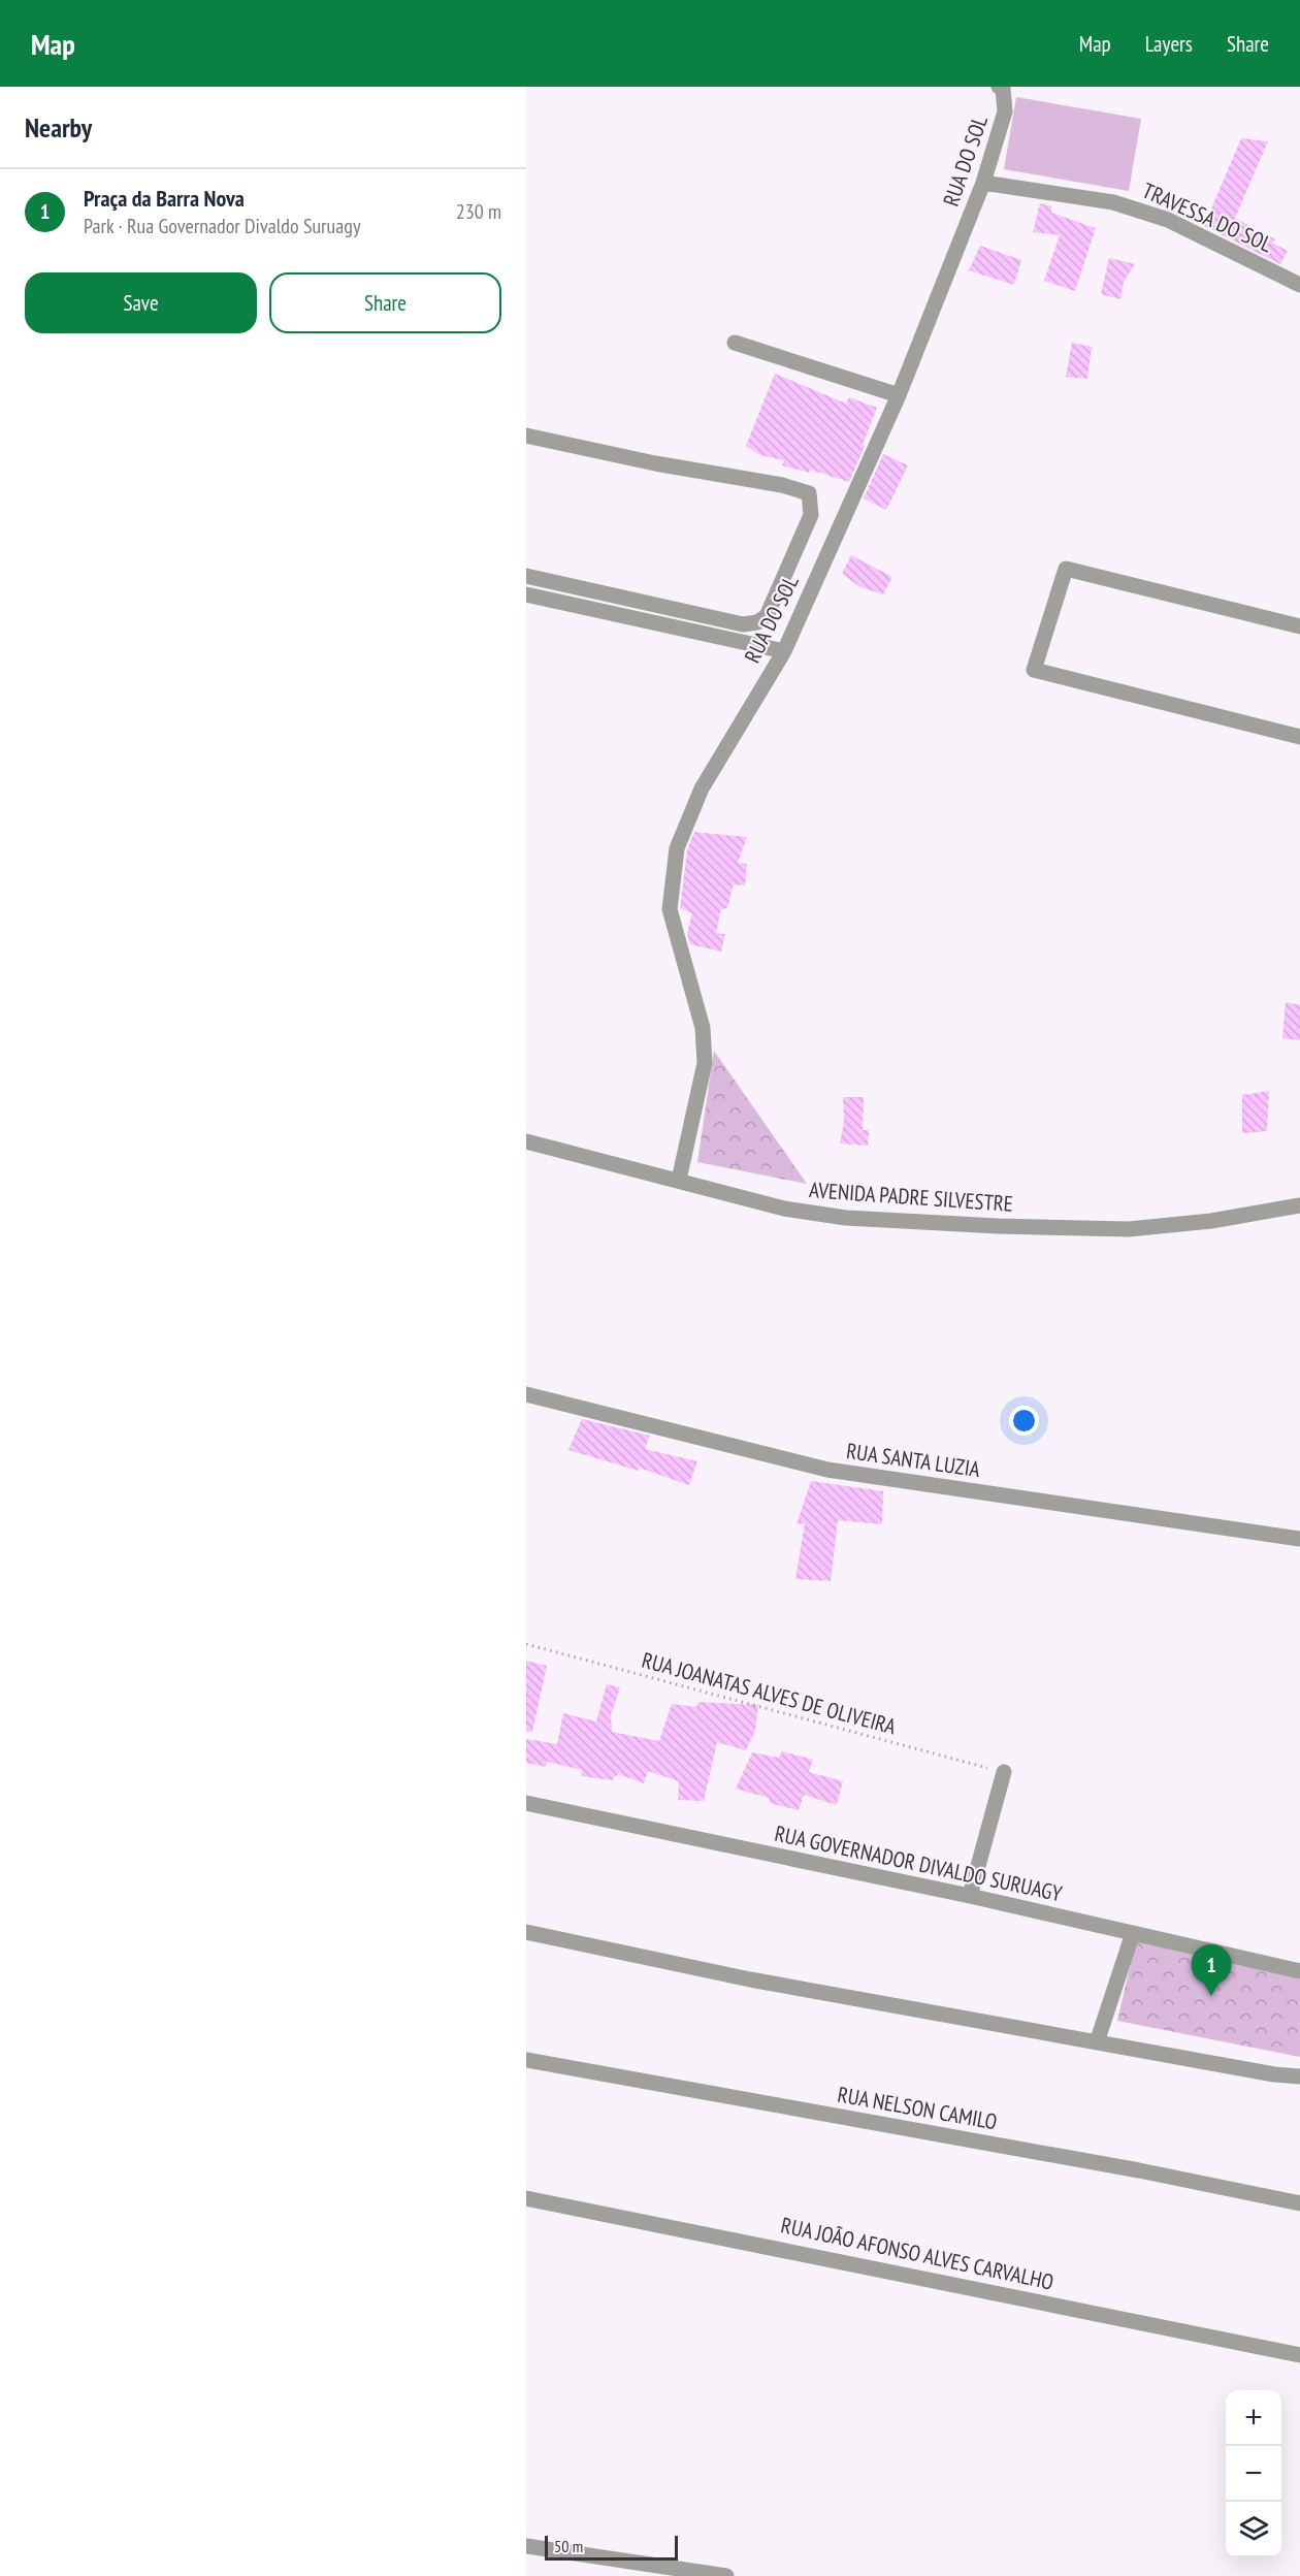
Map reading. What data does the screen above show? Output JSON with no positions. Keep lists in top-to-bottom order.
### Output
{
  "streets": {
    "street": [
      "RUA DO SOL",
      "TRAVESSA DO SOL",
      "AVENIDA PADRE SILVESTRE",
      "RUA SANTA LUZIA",
      "RUA GOVERNADOR DIVALDO SURUAGY",
      "RUA NELSON CAMILO",
      "RUA JOÃO AFONSO ALVES CARVALHO"
    ],
    "path": ["RUA JOANATAS ALVES DE OLIVEIRA"]
  },
  "crossings": [
    ["RUA DO SOL", "TRAVESSA DO SOL"],
    ["RUA DO SOL", "AVENIDA PADRE SILVESTRE"]
  ],
  "scale_bar": "50 m",
  "page": {
    "header": "Map",
    "nav": ["Map", "Layers", "Share"],
    "heading": "Nearby",
    "list": [
      {
        "mark": "1",
        "name": "Praça da Barra Nova",
        "note": "Park · Rua Governador Divaldo Suruagy",
        "value": "230 m"
      }
    ],
    "buttons": ["Save", "Share"],
    "pins": "1",
    "map_buttons": ["+", "−"],
    "scale": "50 m"
  }
}
